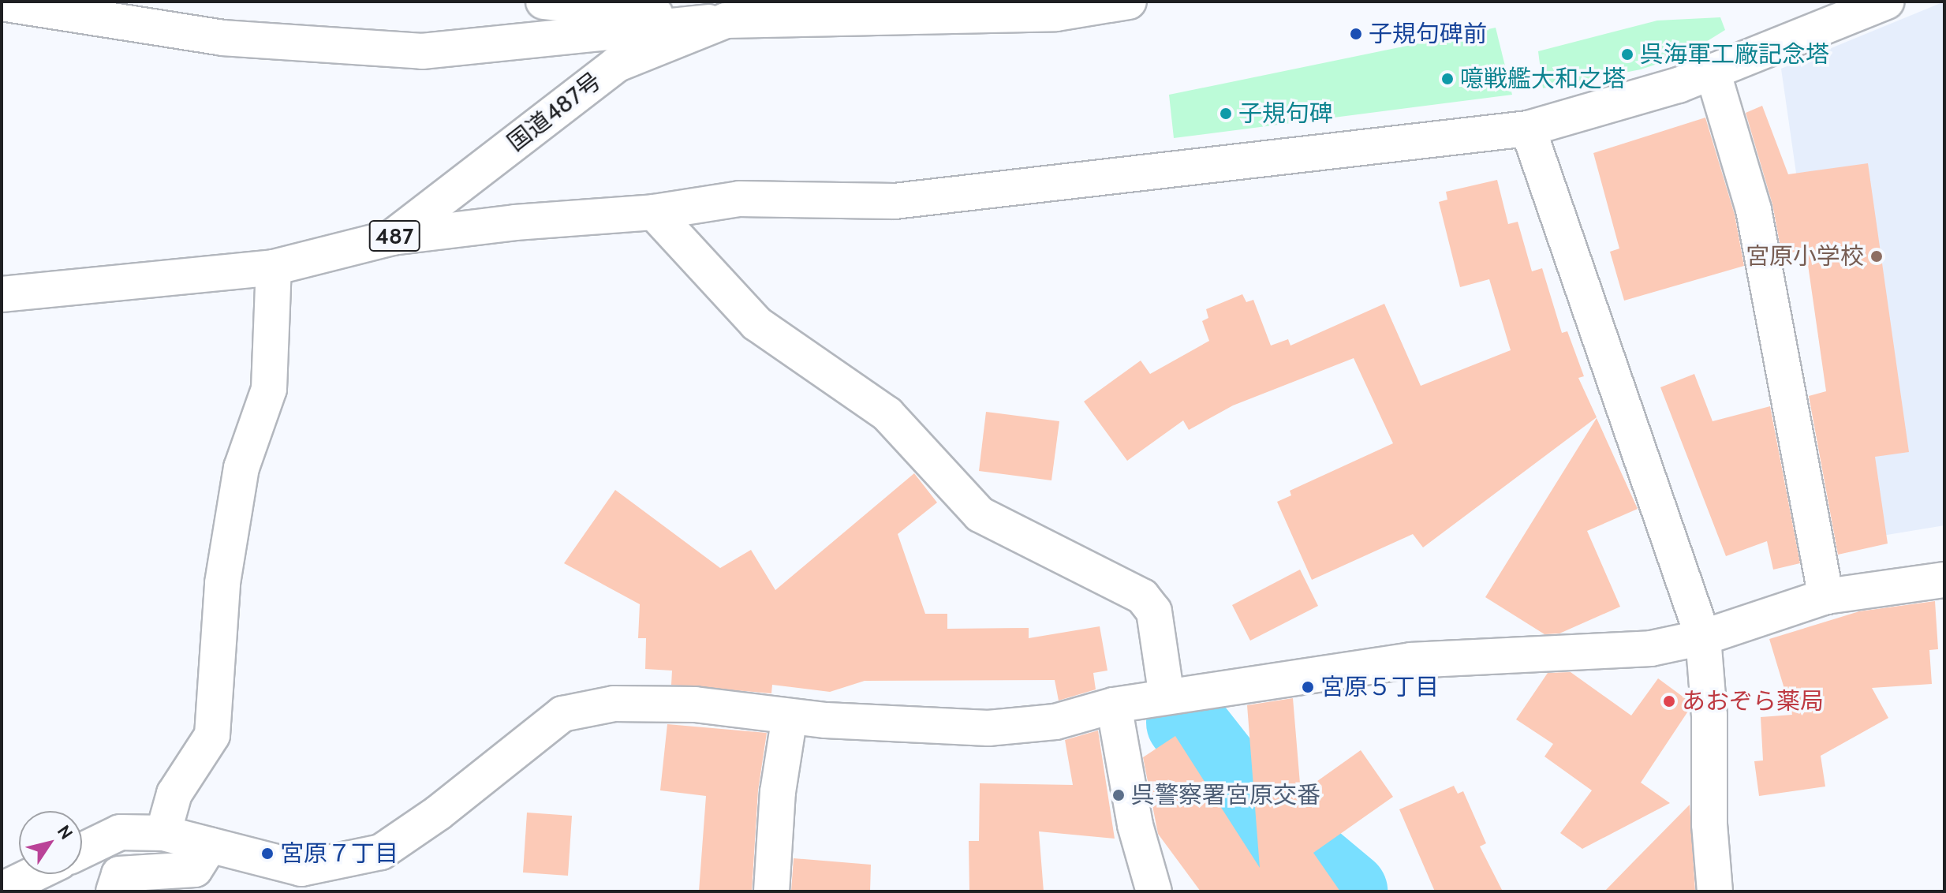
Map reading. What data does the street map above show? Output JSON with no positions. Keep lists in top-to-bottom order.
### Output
{
  "streets": {
    "main road": ["国道487号", "487"]
  },
  "places": [
    "子規句碑前",
    "呉海軍工廠記念塔",
    "噫戦艦大和之塔",
    "子規句碑",
    "宮原小学校",
    "宮原５丁目",
    "あおぞら薬局",
    "呉警察署宮原交番",
    "宮原７丁目"
  ],
  "north": "top right"
}
